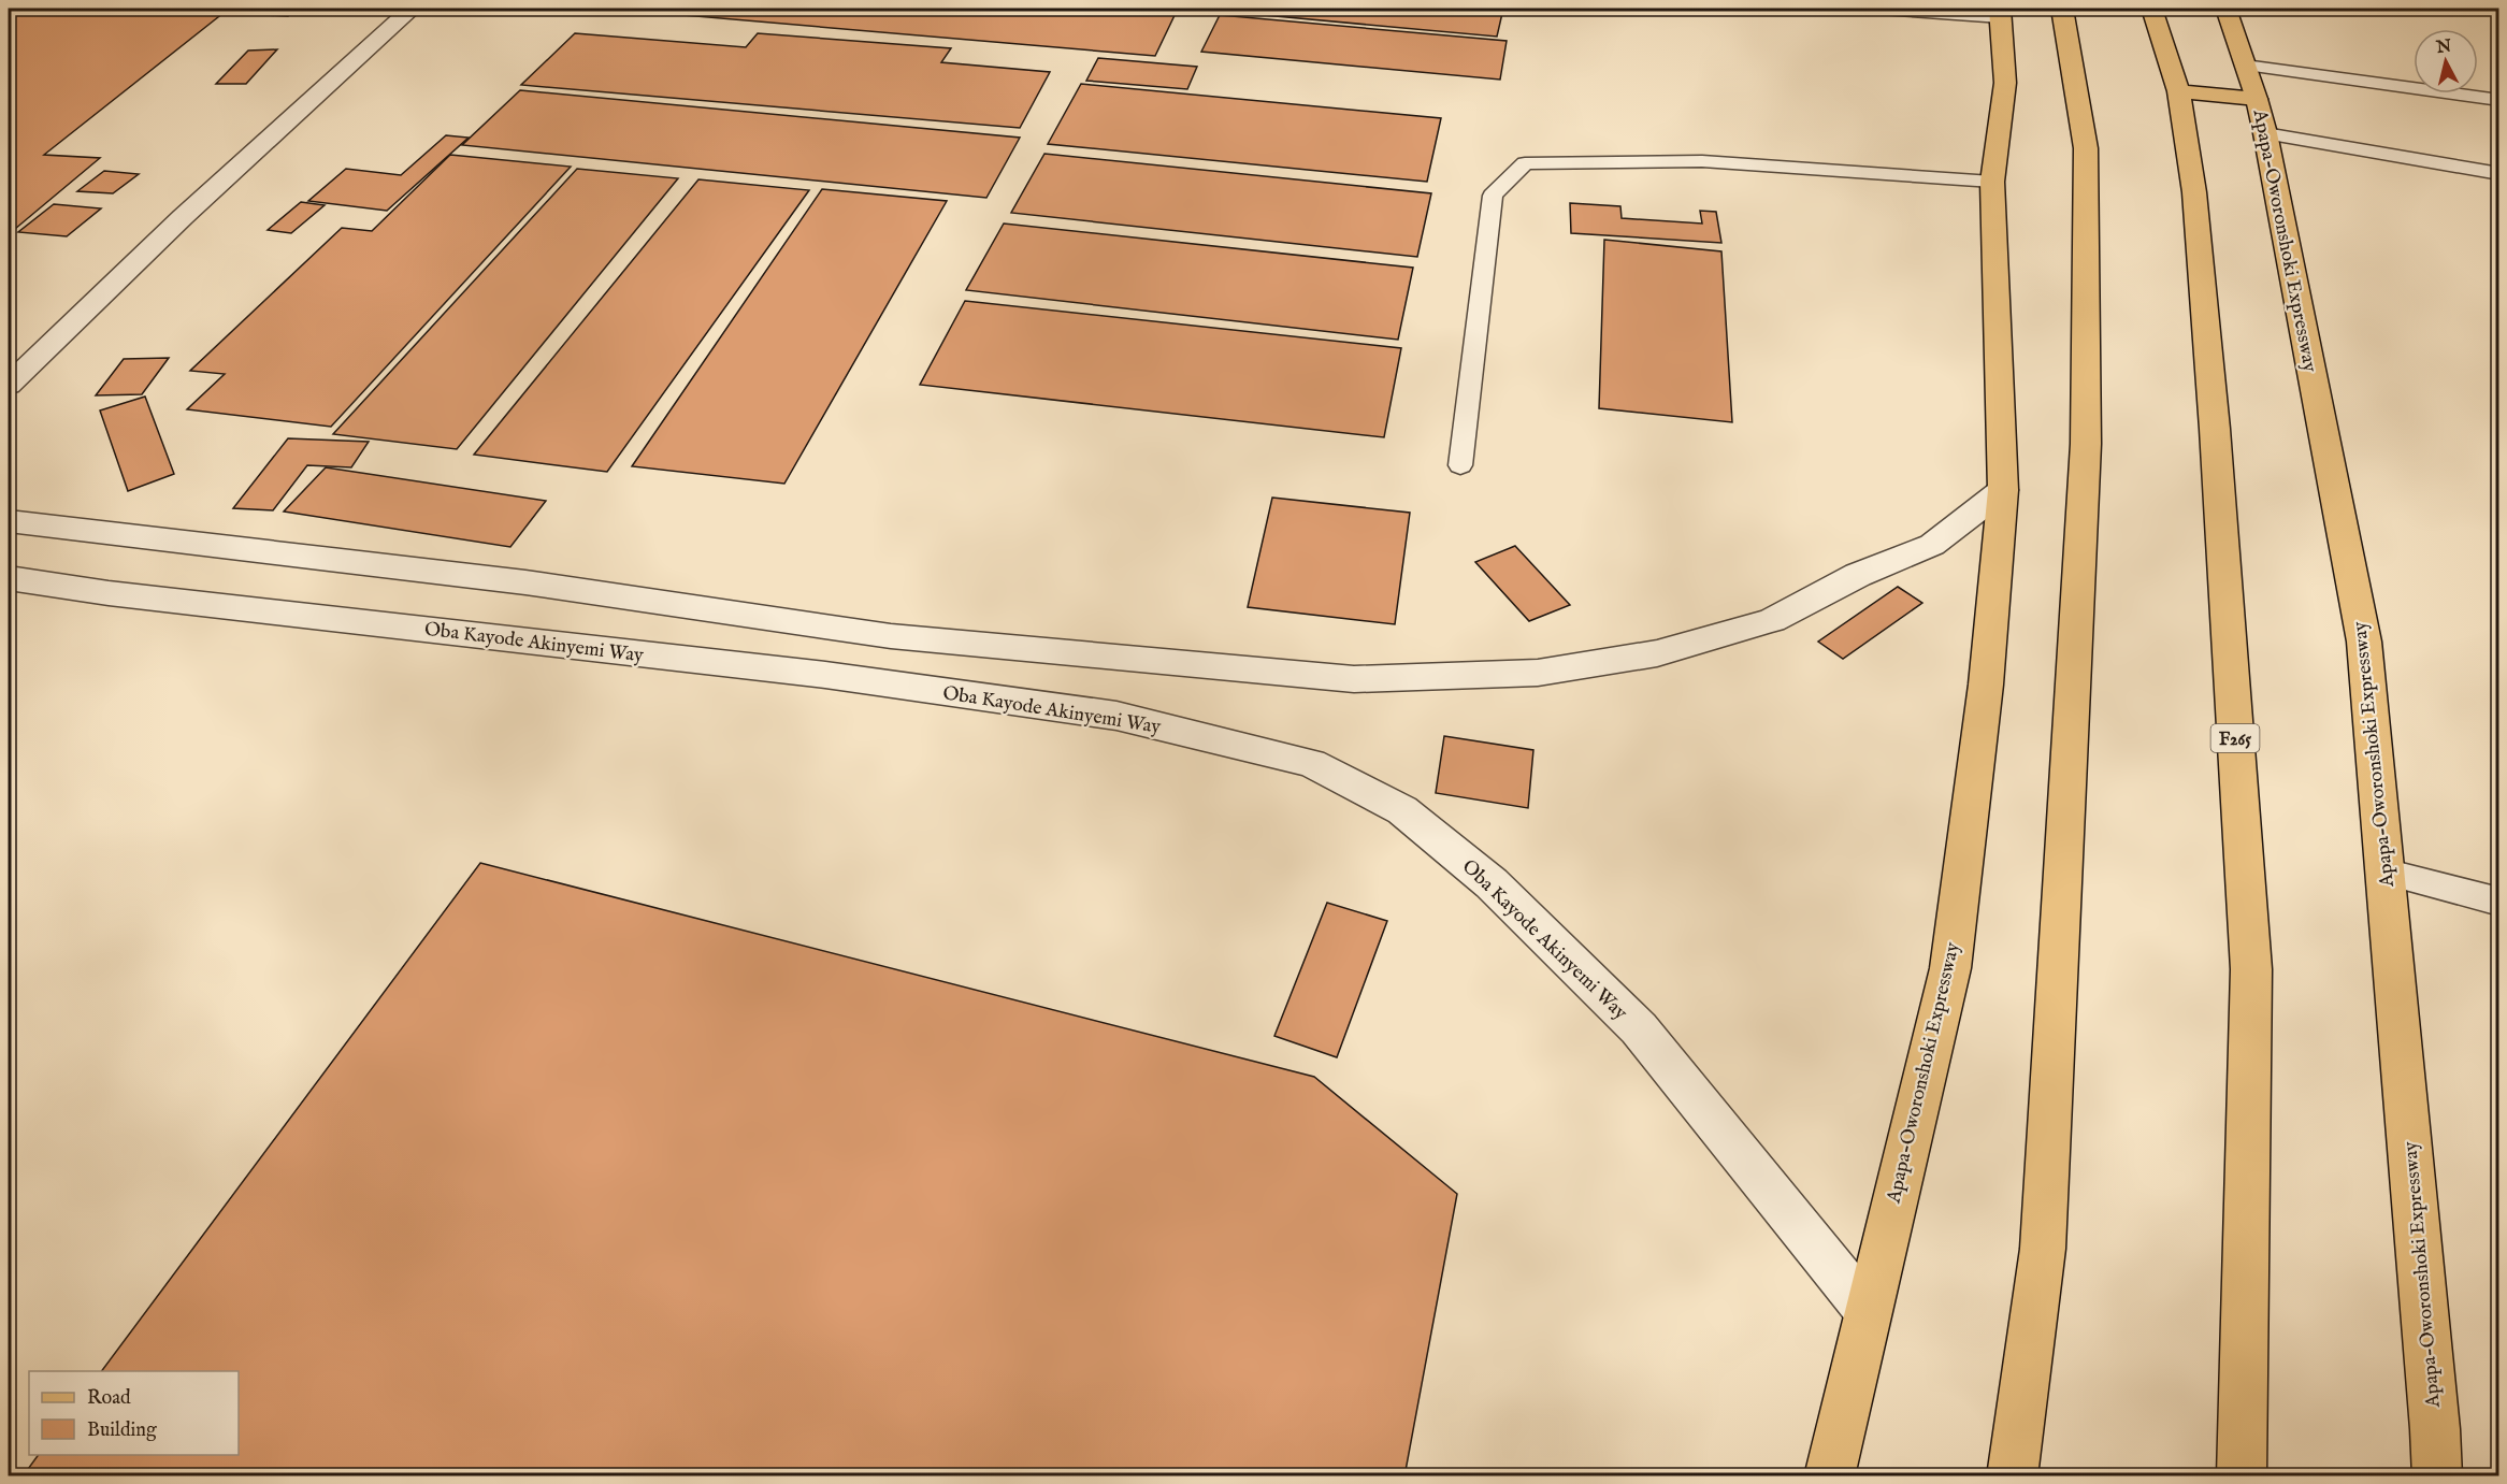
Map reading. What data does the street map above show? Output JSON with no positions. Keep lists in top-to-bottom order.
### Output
{
  "streets": {
    "main road": ["Apapa-Oworonshoki Expressway", "F265"],
    "street": ["Oba Kayode Akinyemi Way"]
  },
  "crossings": [
    ["Apapa-Oworonshoki Expressway", "Oba Kayode Akinyemi Way"]
  ],
  "legend": ["Road", "Building"],
  "north": "top"
}
